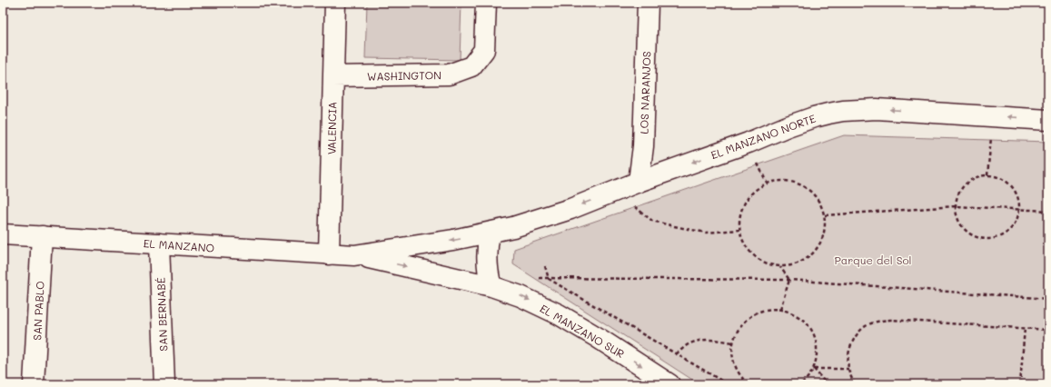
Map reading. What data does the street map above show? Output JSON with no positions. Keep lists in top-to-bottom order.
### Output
{
  "streets": {
    "street": [
      "WASHINGTON",
      "LOS NARANJOS",
      "VALENCIA",
      "EL MANZANO NORTE",
      "EL MANZANO",
      "SAN PABLO",
      "SAN BERNABÉ",
      "EL MANZANO SUR"
    ]
  },
  "crossings": [
    ["WASHINGTON", "VALENCIA"],
    ["LOS NARANJOS", "EL MANZANO NORTE"],
    ["VALENCIA", "EL MANZANO"],
    ["EL MANZANO NORTE", "EL MANZANO"],
    ["EL MANZANO", "SAN PABLO"],
    ["EL MANZANO", "SAN BERNABÉ"],
    ["EL MANZANO", "EL MANZANO SUR"]
  ],
  "one_way": ["EL MANZANO NORTE", "EL MANZANO SUR"],
  "parks": ["Parque del Sol"]
}
